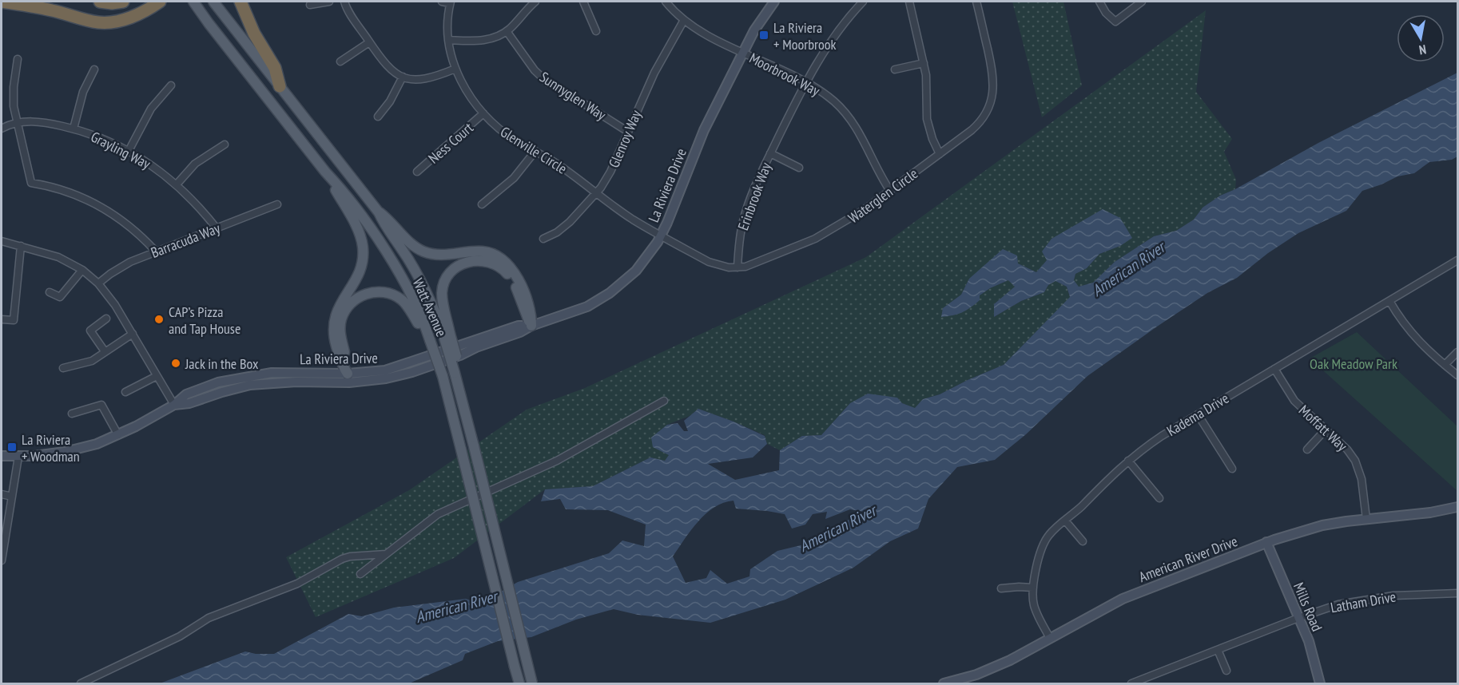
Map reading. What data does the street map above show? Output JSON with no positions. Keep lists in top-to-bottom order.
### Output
{
  "streets": {
    "main road": ["Watt Avenue"],
    "street": [
      "Moorbrook Way",
      "Sunnyglen Way",
      "Glenroy Way",
      "Ness Court",
      "Grayling Way",
      "Glenville Circle",
      "La Riviera Drive",
      "Waterglen Circle",
      "Erinbrook Way",
      "Barracuda Way",
      "Kadema Drive",
      "Moffatt Way",
      "American River Drive",
      "Latham Drive",
      "Mills Road"
    ]
  },
  "crossings": [
    ["Moorbrook Way", "La Riviera Drive"],
    ["Moorbrook Way", "Waterglen Circle"],
    ["Moorbrook Way", "Erinbrook Way"],
    ["Sunnyglen Way", "Glenroy Way"],
    ["Glenroy Way", "Glenville Circle"],
    ["Ness Court", "Glenville Circle"],
    ["Grayling Way", "Barracuda Way"],
    ["Glenville Circle", "La Riviera Drive"],
    ["Glenville Circle", "Waterglen Circle"],
    ["La Riviera Drive", "Waterglen Circle"],
    ["Waterglen Circle", "Erinbrook Way"],
    ["Kadema Drive", "Moffatt Way"],
    ["Kadema Drive", "American River Drive"],
    ["Moffatt Way", "American River Drive"],
    ["American River Drive", "Mills Road"],
    ["Latham Drive", "Mills Road"]
  ],
  "water": ["American River"],
  "parks": ["Oak Meadow Park"],
  "places": {
    "transit": ["La Riviera + Moorbrook", "La Riviera + Woodman"],
    "other": ["CAP’s Pizza and Tap House", "Jack in the Box"]
  },
  "north": "bottom"
}
